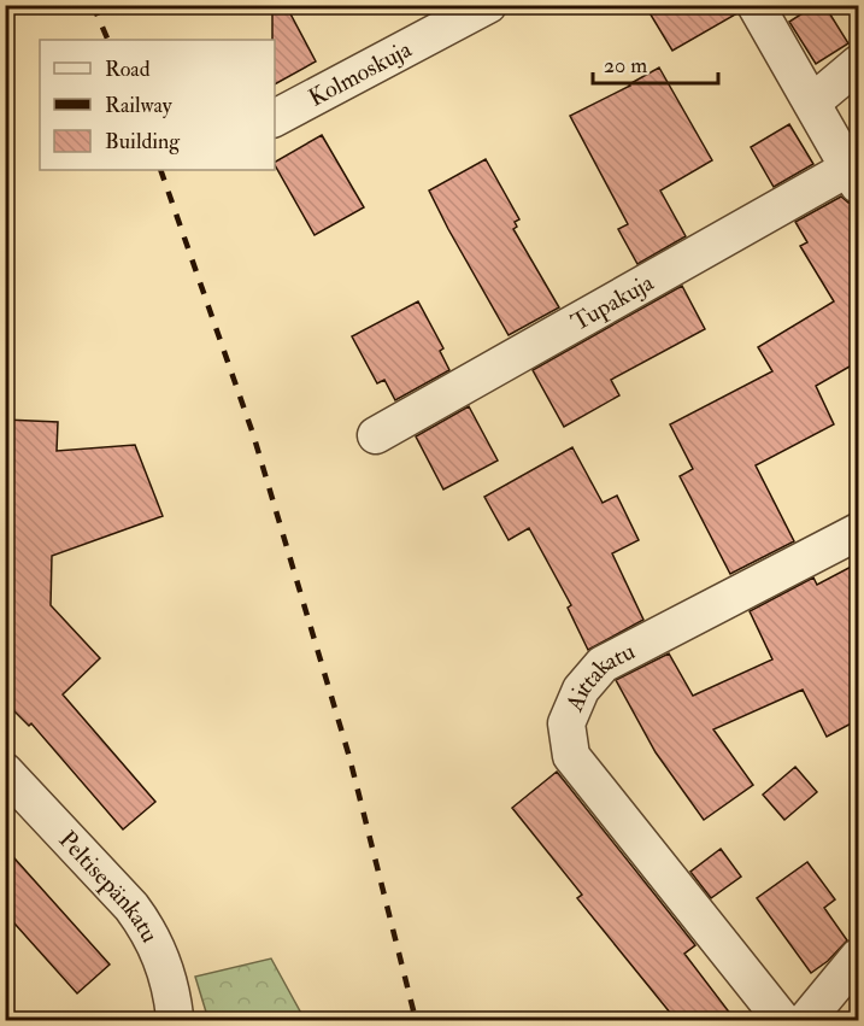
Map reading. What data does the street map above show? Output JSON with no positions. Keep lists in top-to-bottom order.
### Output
{
  "streets": {
    "street": [
      "Kolmoskuja",
      "Tupakuja",
      "Aittakatu",
      "Peltisepänkatu"
    ]
  },
  "legend": ["Road", "Railway", "Building"],
  "scale_bar": "20 m"
}
